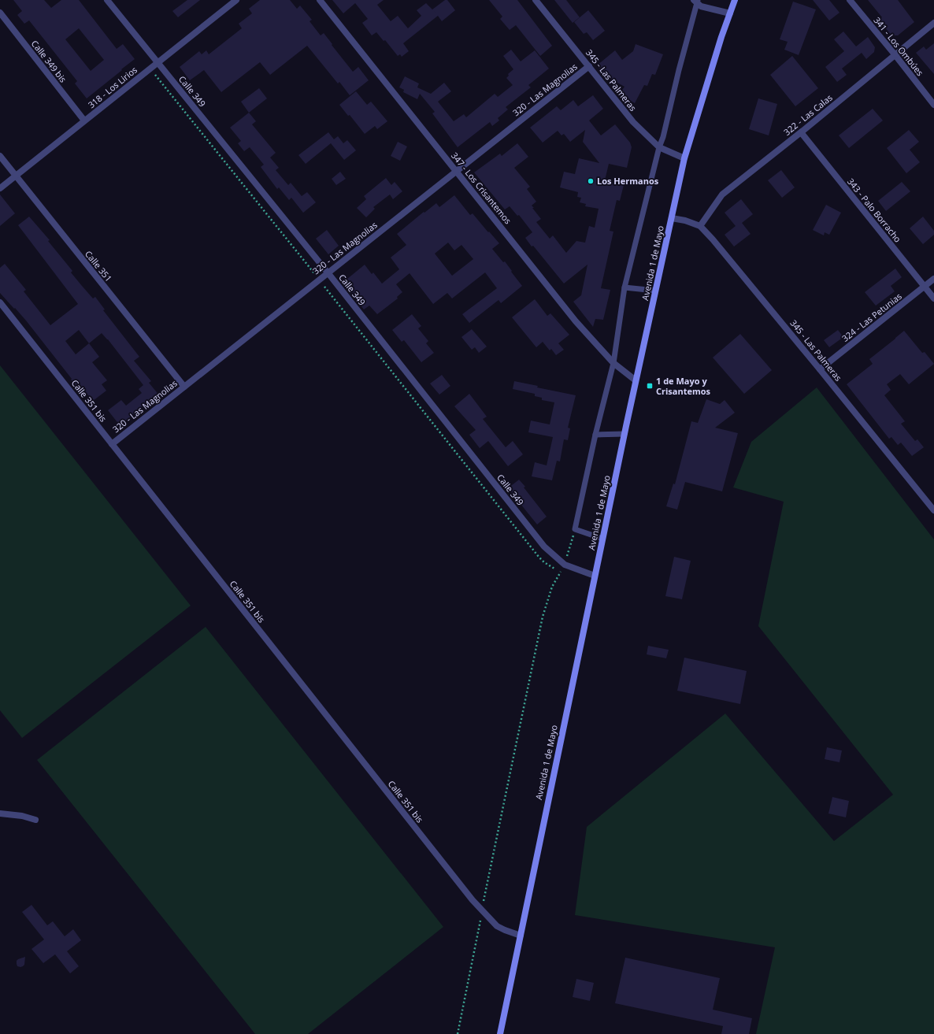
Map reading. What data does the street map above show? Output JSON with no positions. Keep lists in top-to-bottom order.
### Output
{
  "streets": {
    "main road": ["Avenida 1 de Mayo"],
    "street": [
      "341 - Los Ombúes",
      "Calle 349 bis",
      "345 - Las Palmeras",
      "318 - Los Lirios",
      "320 - Las Magnolias",
      "Calle 349",
      "322 - Las Calas",
      "347 - Los Crisantemos",
      "343 - Palo Borracho",
      "Calle 351",
      "324 - Las Petunias",
      "Calle 351 bis"
    ]
  },
  "crossings": [
    ["341 - Los Ombúes", "322 - Las Calas"],
    ["Calle 349 bis", "318 - Los Lirios"],
    ["345 - Las Palmeras", "320 - Las Magnolias"],
    ["345 - Las Palmeras", "322 - Las Calas"],
    ["345 - Las Palmeras", "Avenida 1 de Mayo"],
    ["345 - Las Palmeras", "324 - Las Petunias"],
    ["318 - Los Lirios", "Calle 349"],
    ["318 - Los Lirios", "Calle 351"],
    ["320 - Las Magnolias", "Calle 349"],
    ["320 - Las Magnolias", "347 - Los Crisantemos"],
    ["320 - Las Magnolias", "Calle 351"],
    ["320 - Las Magnolias", "Calle 351 bis"],
    ["Calle 349", "Avenida 1 de Mayo"],
    ["322 - Las Calas", "343 - Palo Borracho"],
    ["347 - Los Crisantemos", "Avenida 1 de Mayo"],
    ["343 - Palo Borracho", "324 - Las Petunias"],
    ["Avenida 1 de Mayo", "Calle 351 bis"]
  ],
  "places": {
    "other": ["Los Hermanos"],
    "transit": ["1 de Mayo y Crisantemos"]
  }
}
